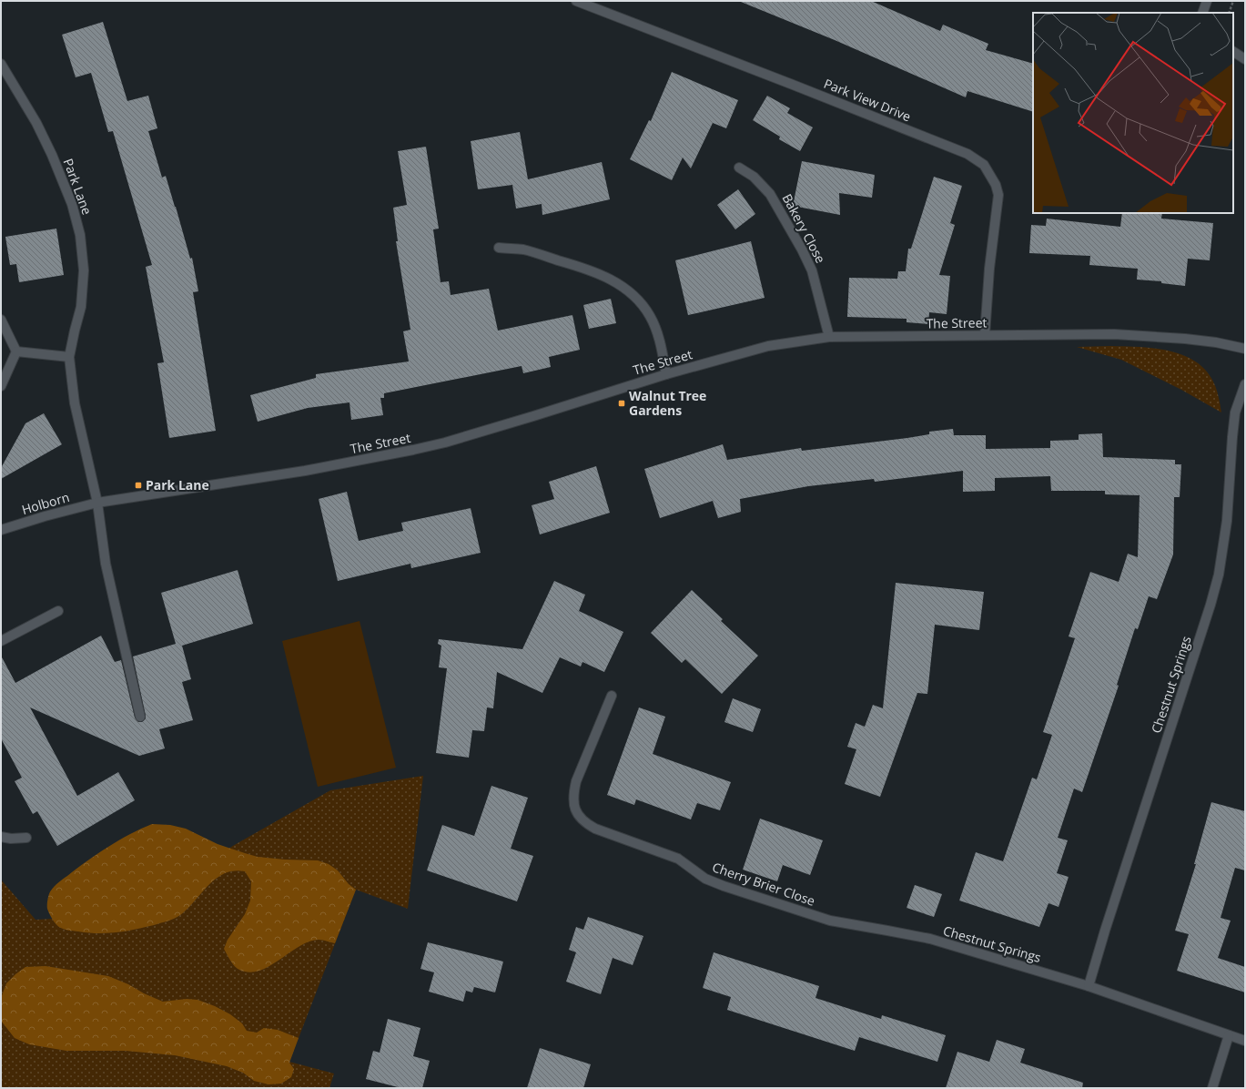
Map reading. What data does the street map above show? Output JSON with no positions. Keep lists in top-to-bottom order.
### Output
{
  "streets": {
    "street": [
      "Park View Drive",
      "Park Lane",
      "Bakery Close",
      "The Street",
      "Holborn",
      "Chestnut Springs",
      "Cherry Brier Close"
    ]
  },
  "crossings": [
    ["Park View Drive", "The Street"],
    ["Park Lane", "The Street"],
    ["Park Lane", "Holborn"],
    ["Bakery Close", "The Street"],
    ["The Street", "Holborn"],
    ["Chestnut Springs", "Cherry Brier Close"]
  ],
  "places": {
    "transit": ["Walnut Tree Gardens", "Park Lane"]
  }
}
